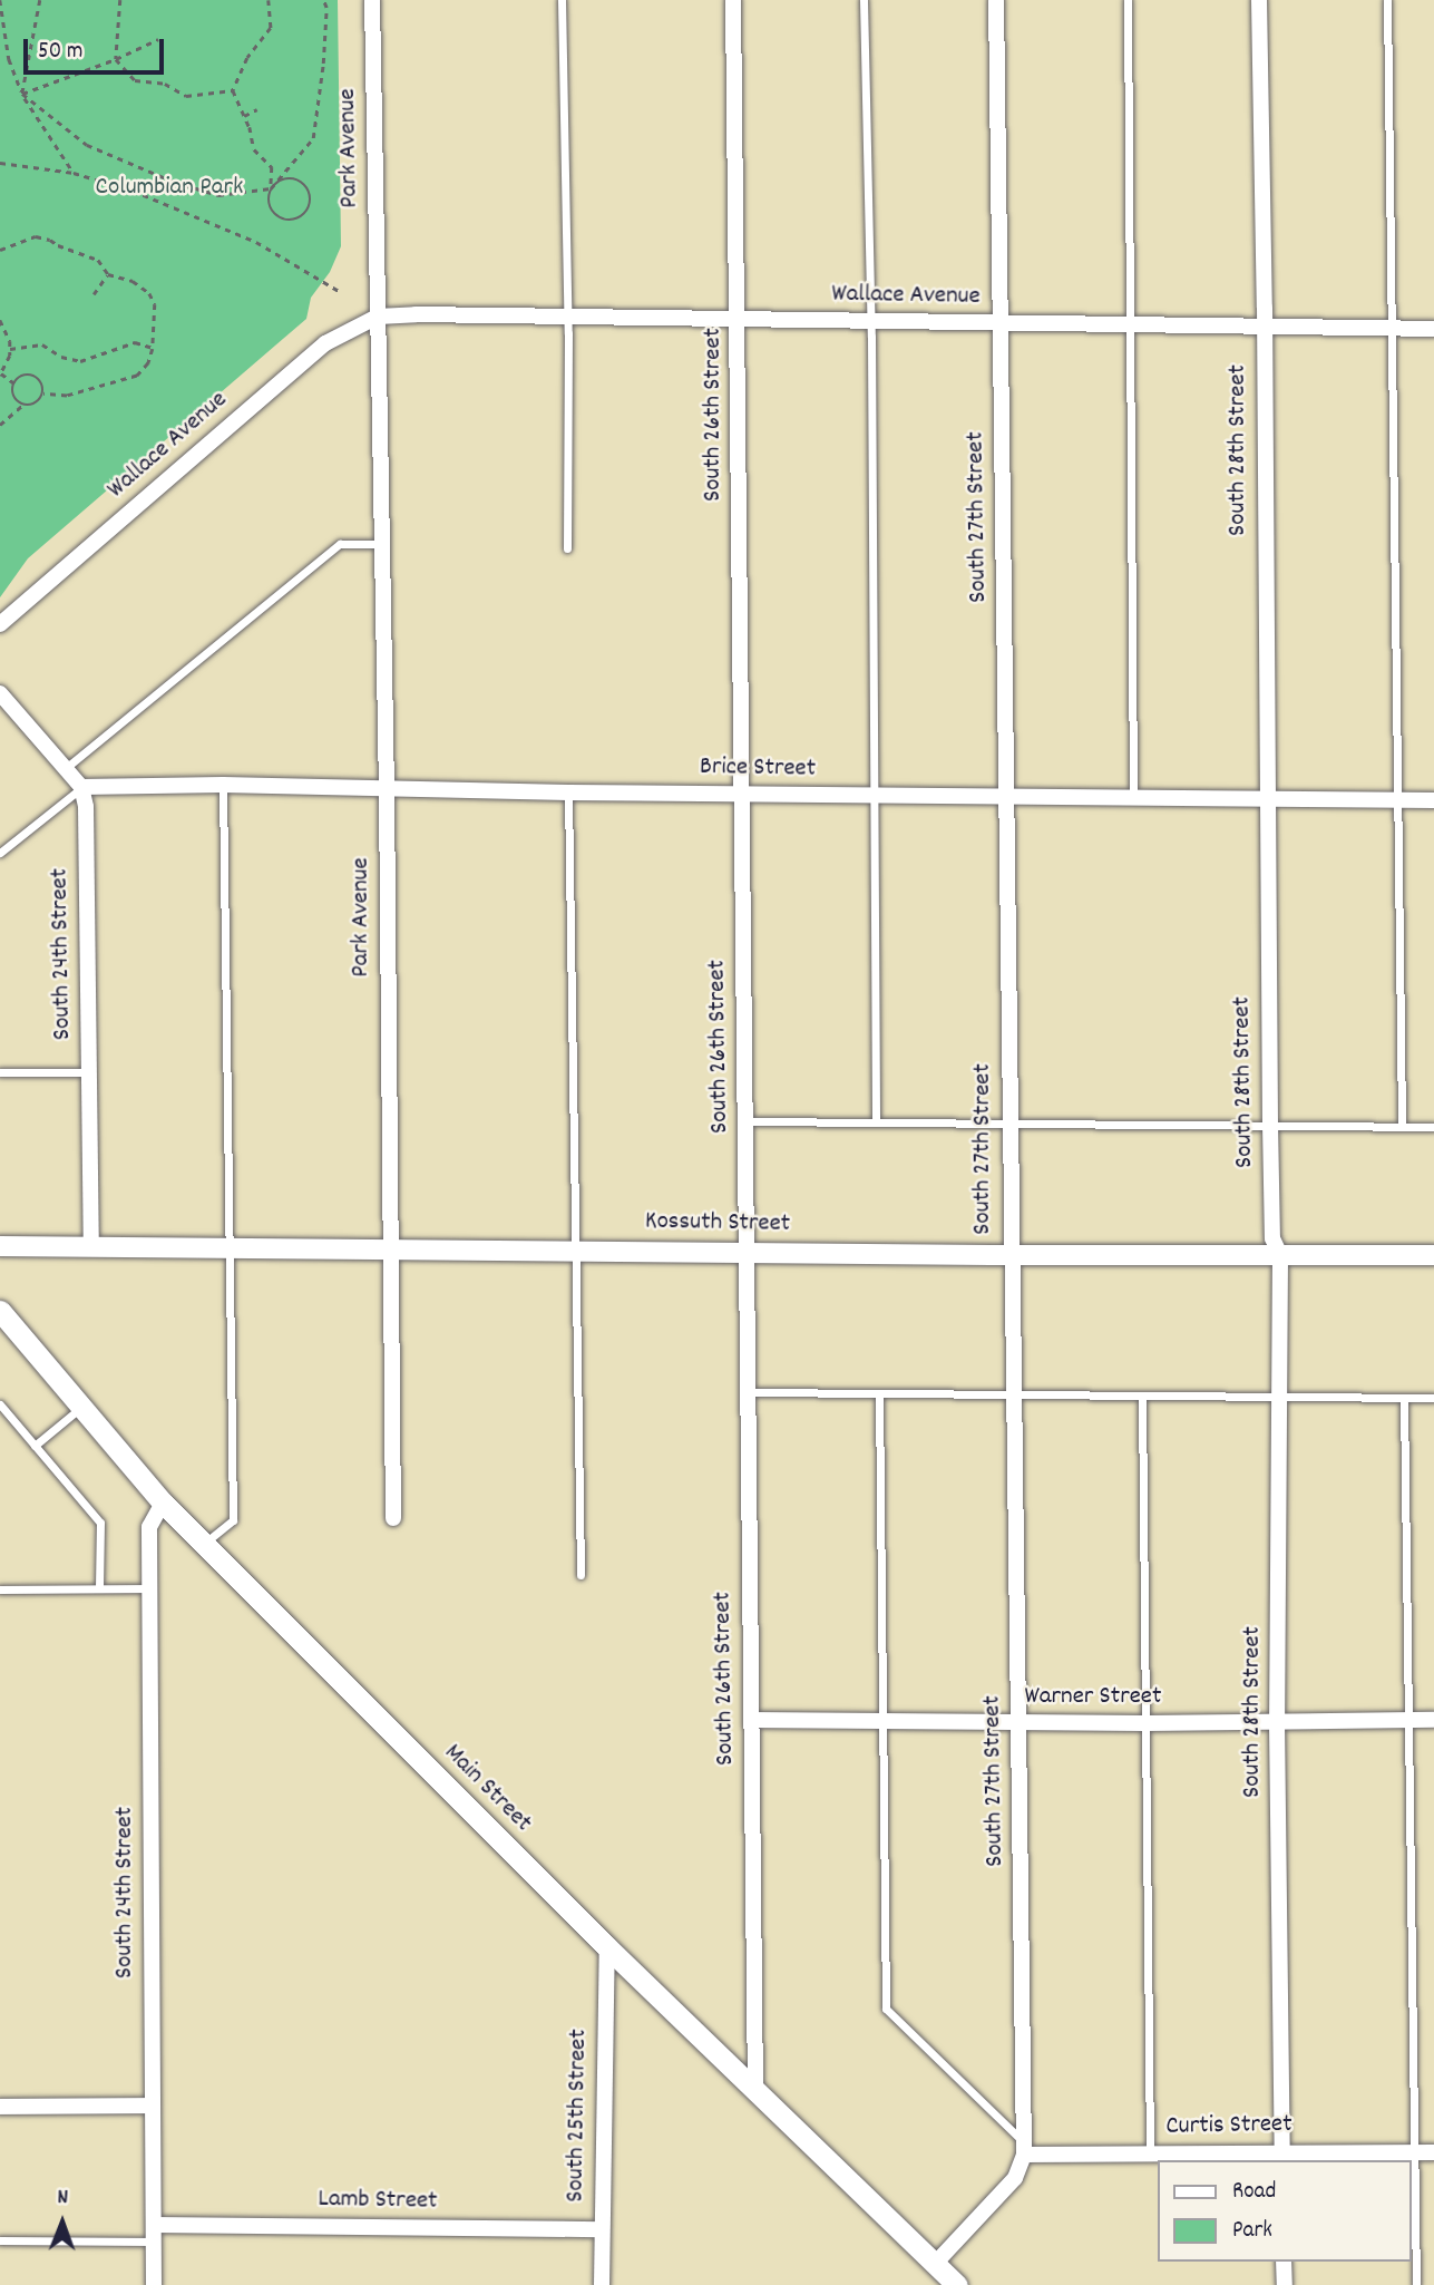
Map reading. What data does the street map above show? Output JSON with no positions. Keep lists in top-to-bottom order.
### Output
{
  "streets": {
    "main road": ["Main Street"],
    "street": [
      "Park Avenue",
      "Wallace Avenue",
      "South 26th Street",
      "South 28th Street",
      "South 27th Street",
      "Brice Street",
      "South 24th Street",
      "Kossuth Street",
      "Warner Street",
      "South 25th Street",
      "Curtis Street",
      "Lamb Street"
    ]
  },
  "crossings": [
    ["Park Avenue", "Wallace Avenue"],
    ["Park Avenue", "Brice Street"],
    ["Park Avenue", "Kossuth Street"],
    ["Wallace Avenue", "South 26th Street"],
    ["Wallace Avenue", "South 28th Street"],
    ["Wallace Avenue", "South 27th Street"],
    ["South 26th Street", "Brice Street"],
    ["South 26th Street", "Kossuth Street"],
    ["South 26th Street", "Warner Street"],
    ["South 26th Street", "Main Street"],
    ["South 28th Street", "Brice Street"],
    ["South 28th Street", "Kossuth Street"],
    ["South 28th Street", "Warner Street"],
    ["South 28th Street", "Curtis Street"],
    ["South 27th Street", "Brice Street"],
    ["South 27th Street", "Kossuth Street"],
    ["South 27th Street", "Warner Street"],
    ["South 27th Street", "Main Street"],
    ["South 27th Street", "Curtis Street"],
    ["Brice Street", "South 24th Street"],
    ["South 24th Street", "Kossuth Street"],
    ["South 24th Street", "Main Street"],
    ["South 24th Street", "Lamb Street"],
    ["Main Street", "South 25th Street"],
    ["South 25th Street", "Lamb Street"]
  ],
  "parks": ["Columbian Park"],
  "legend": ["Road", "Park"],
  "scale_bar": "50 m",
  "north": "top"
}
